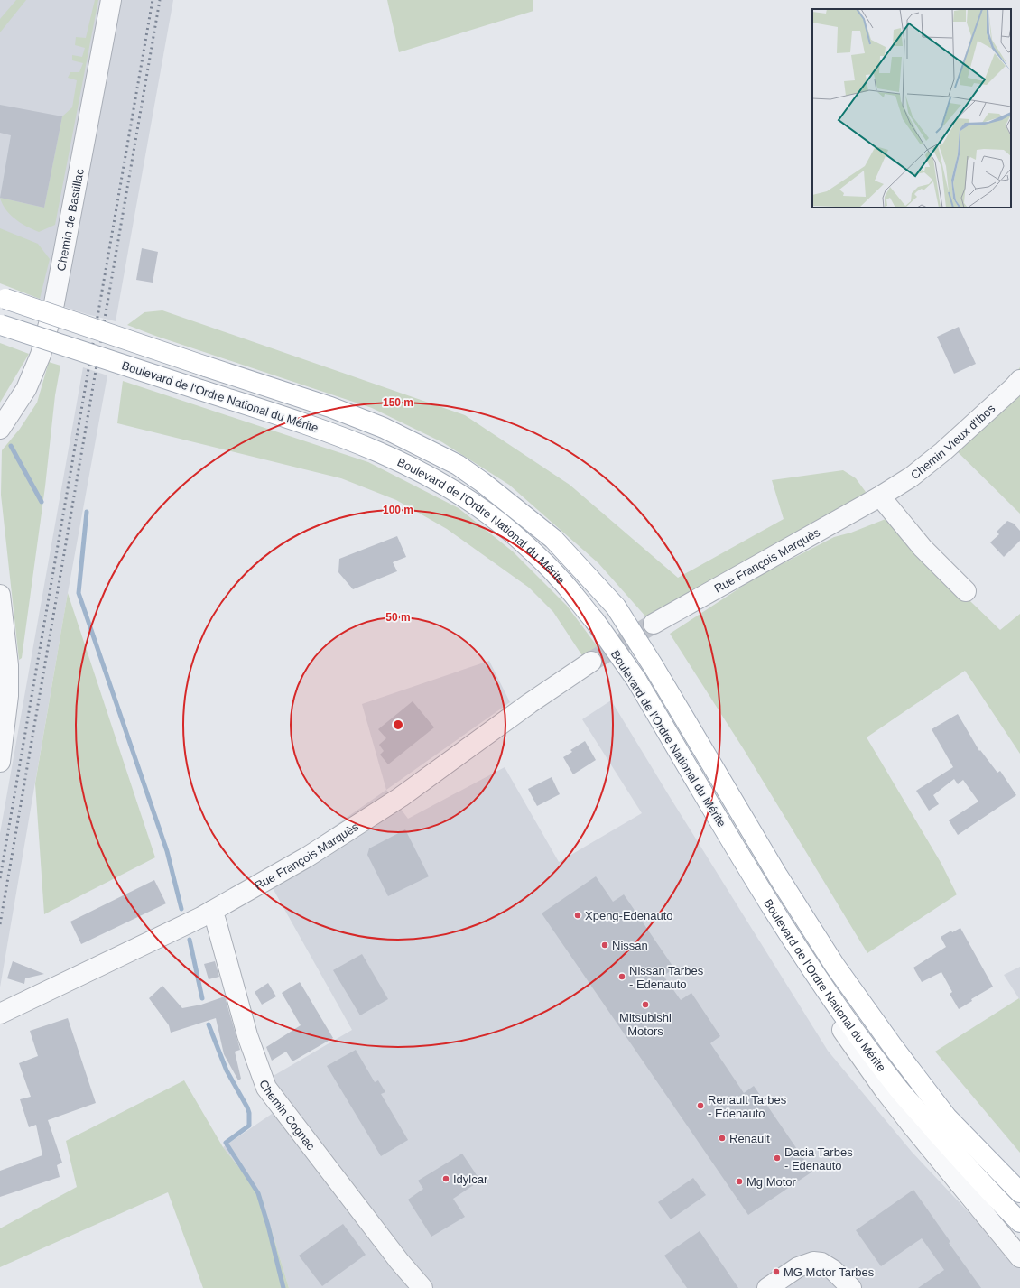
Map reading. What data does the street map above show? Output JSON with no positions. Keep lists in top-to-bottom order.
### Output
{
  "streets": {
    "main road": ["Boulevard de l'Ordre National du Mérite"],
    "street": [
      "Chemin de Bastillac",
      "Chemin Vieux d'Ibos",
      "Rue François Marquès",
      "Chemin Cognac"
    ]
  },
  "crossings": [
    ["Chemin Vieux d'Ibos", "Rue François Marquès"],
    ["Rue François Marquès", "Chemin Cognac"]
  ],
  "places": [
    "Xpeng-Edenauto",
    "Nissan",
    "Nissan Tarbes - Edenauto",
    "Mitsubishi Motors",
    "Renault Tarbes - Edenauto",
    "Renault",
    "Dacia Tarbes - Edenauto",
    "Idylcar",
    "Mg Motor",
    "MG Motor Tarbes"
  ],
  "rings": ["150 m", "100 m", "50 m"]
}
